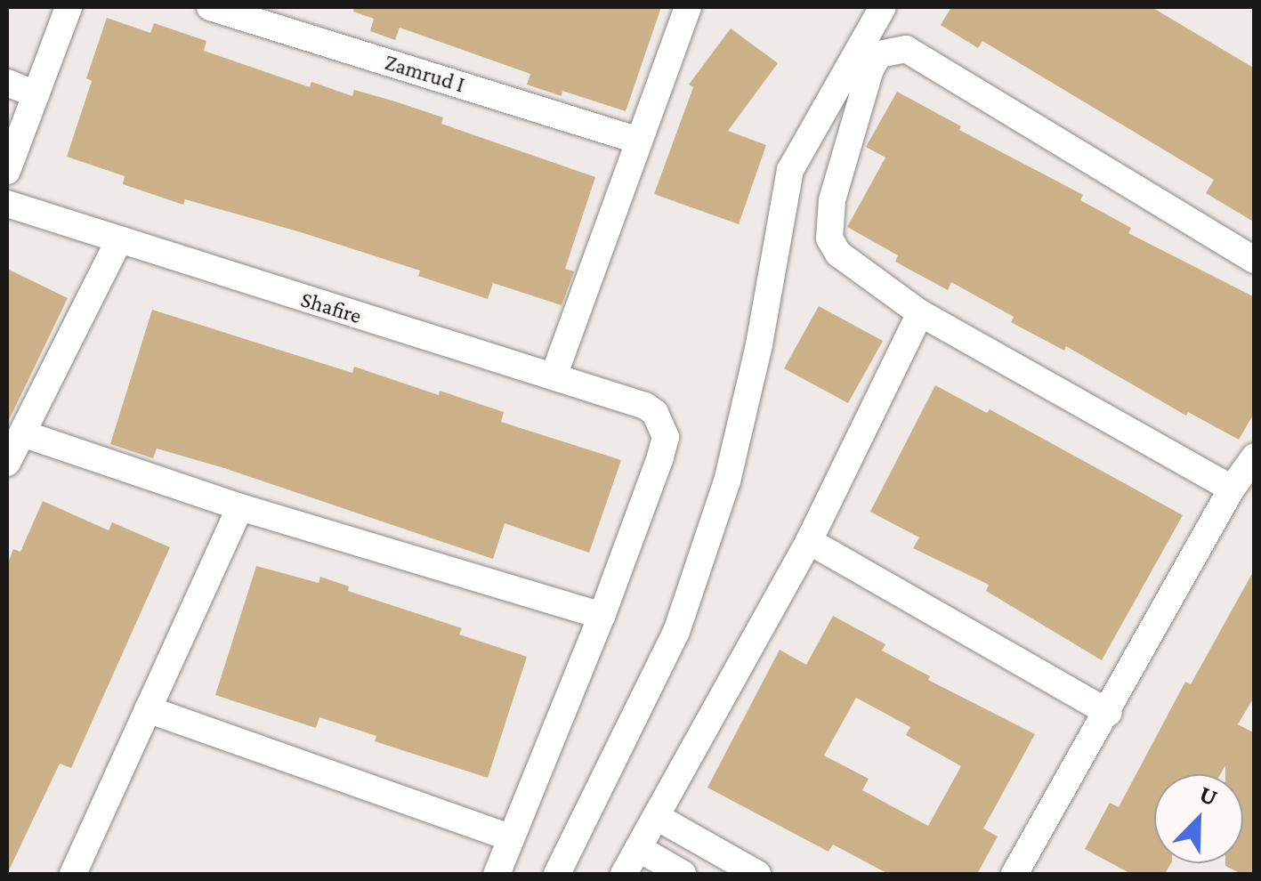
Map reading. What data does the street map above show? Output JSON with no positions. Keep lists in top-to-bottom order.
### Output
{
  "streets": {
    "street": ["Zamrud I", "Shafire"]
  },
  "north": "top right"
}
